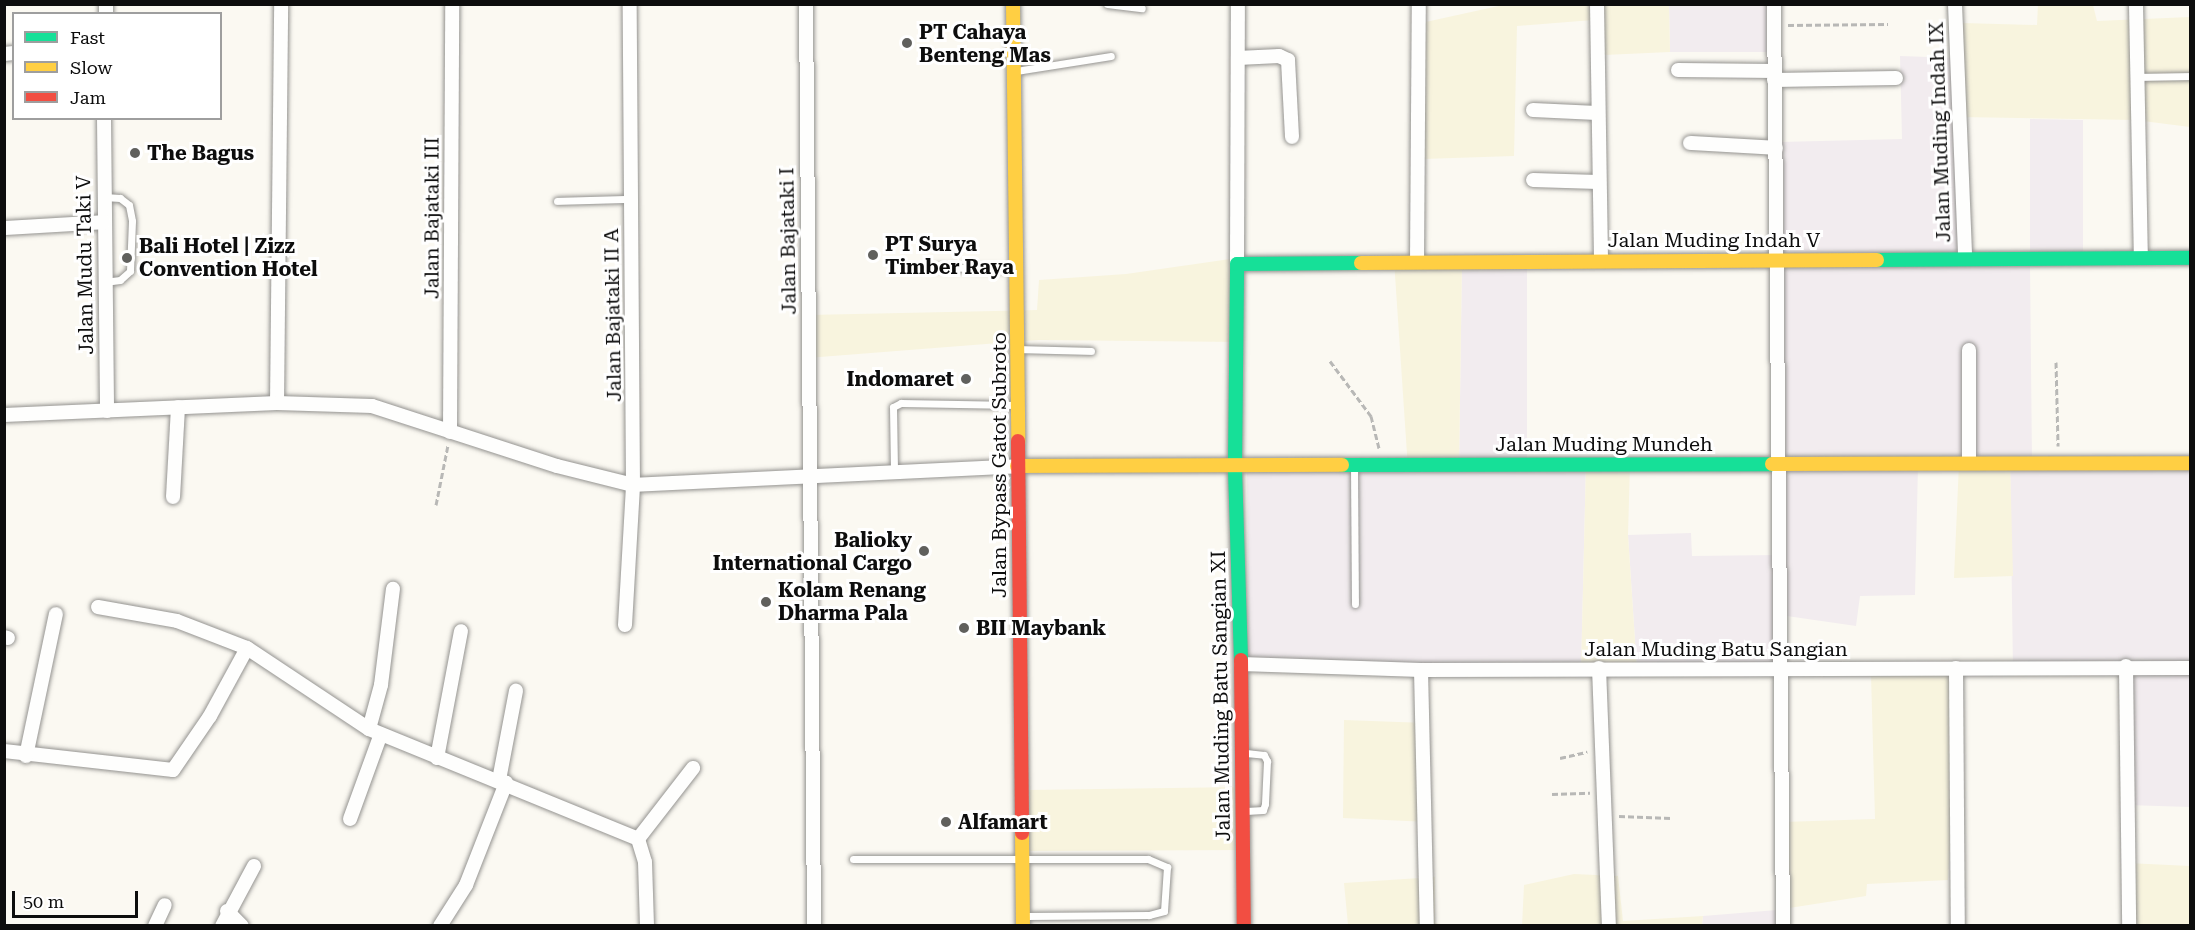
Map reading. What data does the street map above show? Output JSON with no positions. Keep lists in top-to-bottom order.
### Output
{
  "streets": {
    "street": [
      "Jalan Muding Indah IX",
      "Jalan Bajataki III",
      "Jalan Muding Indah V",
      "Jalan Bajataki I",
      "Jalan Mudu Taki V",
      "Jalan Bajataki II A",
      "Jalan Muding Mundeh",
      "Jalan Bypass Gatot Subroto",
      "Jalan Muding Batu Sangian",
      "Jalan Muding Batu Sangian XI"
    ]
  },
  "crossings": [
    ["Jalan Muding Indah IX", "Jalan Muding Indah V"],
    ["Jalan Muding Indah V", "Jalan Muding Batu Sangian XI"],
    ["Jalan Muding Mundeh", "Jalan Bypass Gatot Subroto"],
    ["Jalan Muding Mundeh", "Jalan Muding Batu Sangian XI"],
    ["Jalan Muding Batu Sangian", "Jalan Muding Batu Sangian XI"]
  ],
  "places": [
    "PT Cahaya Benteng Mas",
    "The Bagus",
    "PT Surya Timber Raya",
    "Bali Hotel | Zizz Convention Hotel",
    "Indomaret",
    "Balioky International Cargo",
    "Kolam Renang Dharma Pala",
    "BII Maybank",
    "Alfamart"
  ],
  "legend": ["Fast", "Slow", "Jam"],
  "scale_bar": "50 m"
}
